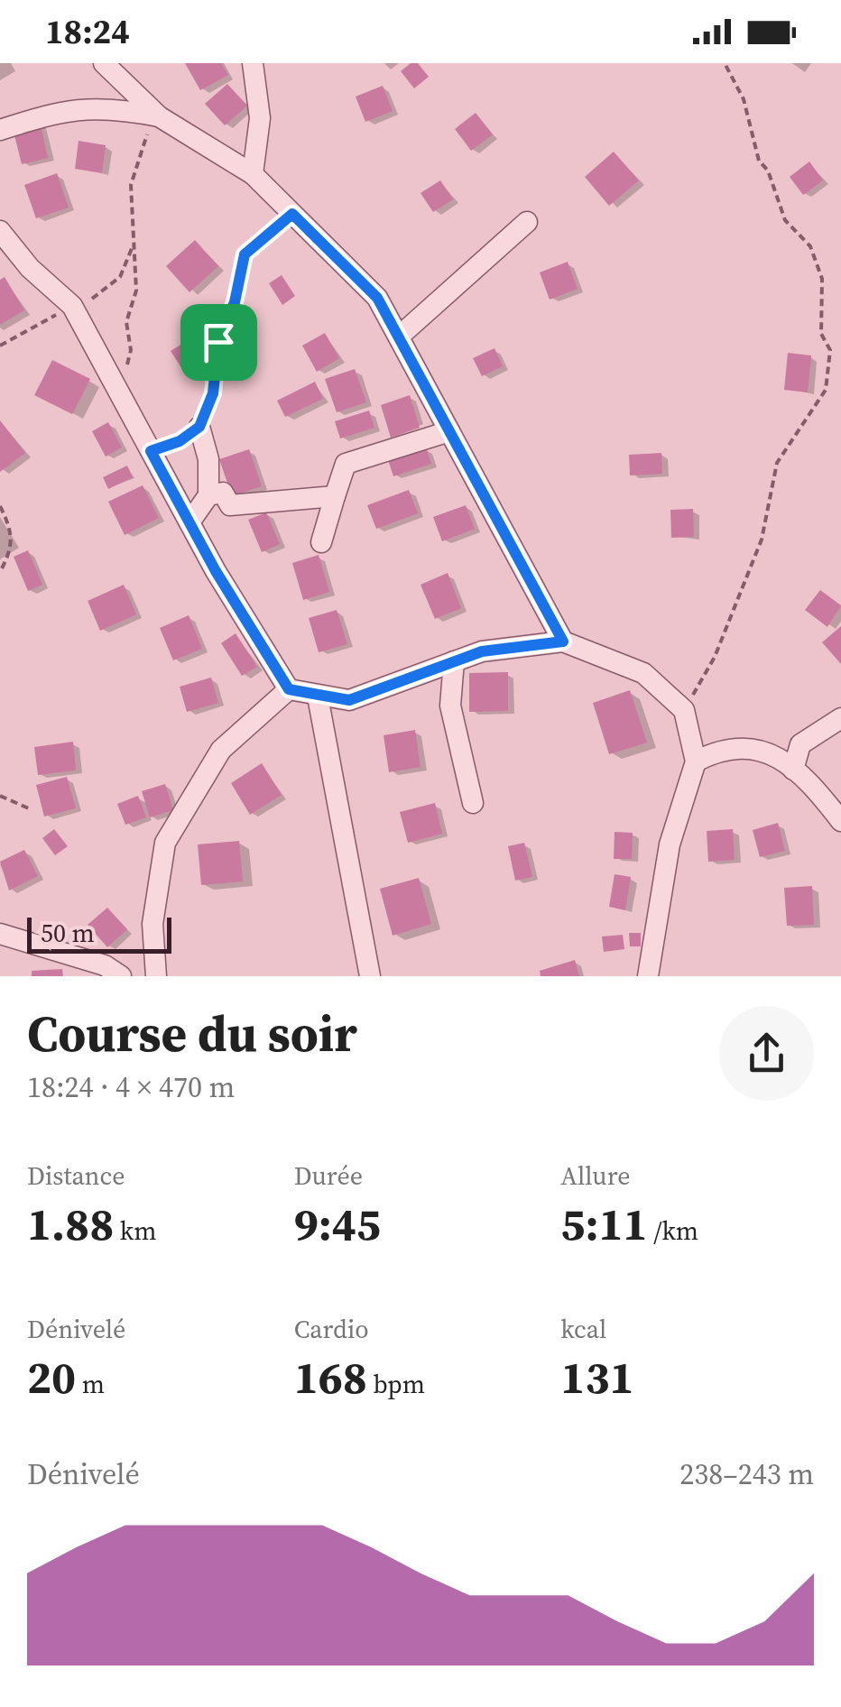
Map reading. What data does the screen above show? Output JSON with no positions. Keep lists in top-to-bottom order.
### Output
{
  "scale_bar": "50 m",
  "page": {
    "status": "18:24",
    "scale": "50 m",
    "heading": ["Course du soir", "18:24 · 4 × 470 m"],
    "stats": [
      ["Distance", "1.88 km"],
      ["Durée", "9:45"],
      ["Allure", "5:11 /km"],
      ["Dénivelé", "20 m"],
      ["Cardio", "168 bpm"],
      ["kcal", "131"]
    ],
    "chart": ["Dénivelé", "238–243 m"]
  }
}
